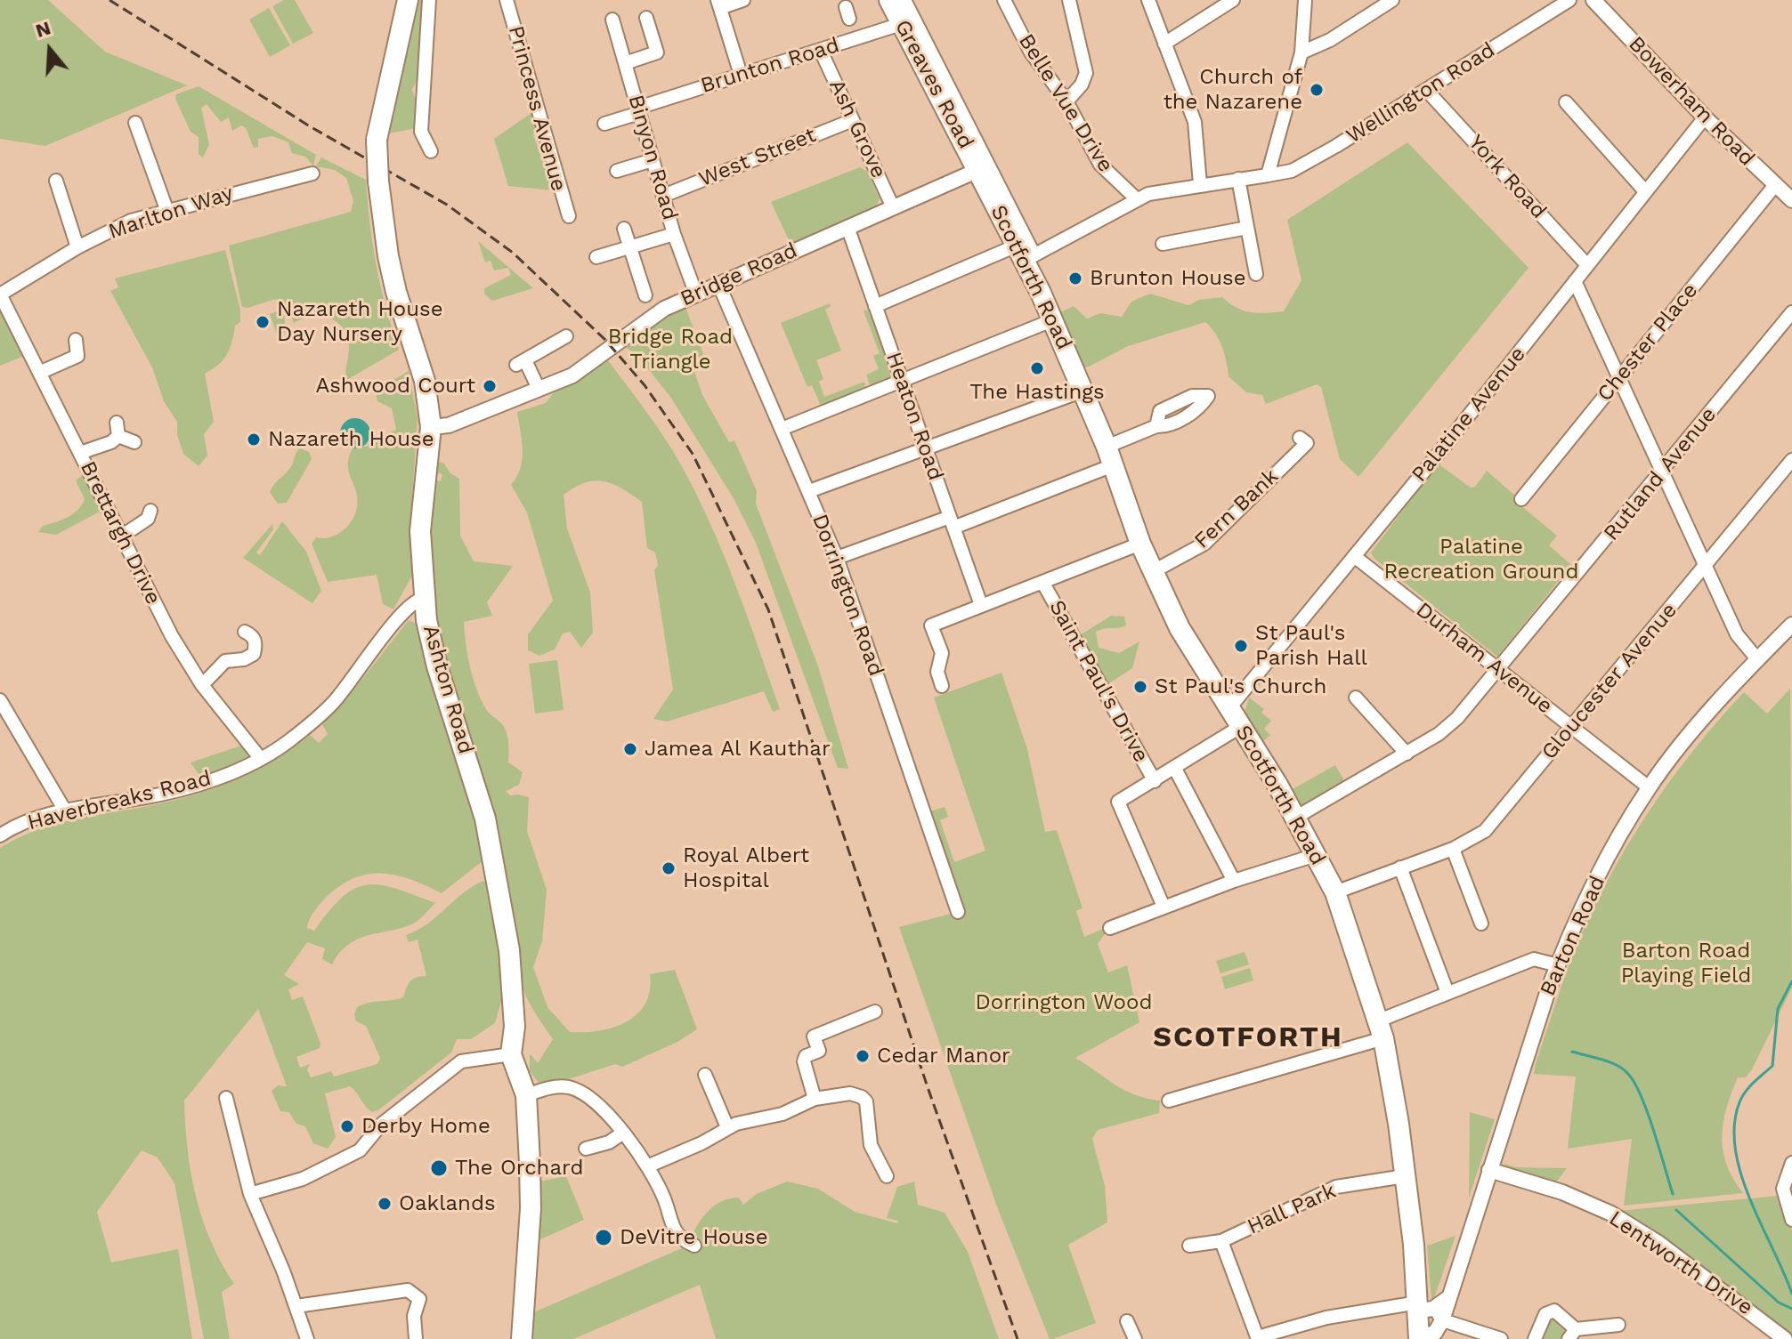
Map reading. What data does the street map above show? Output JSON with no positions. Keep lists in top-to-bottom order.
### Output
{
  "streets": {
    "main road": ["Greaves Road", "Scotforth Road", "Ashton Road"],
    "street": [
      "Brunton Road",
      "Wellington Road",
      "Bowerham Road",
      "Belle Vue Drive",
      "Princess Avenue",
      "Ash Grove",
      "Binyon Road",
      "West Street",
      "York Road",
      "Marlton Way",
      "Bridge Road",
      "Chester Place",
      "Palatine Avenue",
      "Heaton Road",
      "Rutland Avenue",
      "Fern Bank",
      "Brettargh Drive",
      "Dorrington Road",
      "Durham Avenue",
      "Saint Paul's Drive",
      "Gloucester Avenue",
      "Haverbreaks Road",
      "Barton Road",
      "Hall Park",
      "Lentworth Drive"
    ]
  },
  "crossings": [
    ["Brunton Road", "Greaves Road"],
    ["Brunton Road", "Ash Grove"],
    ["Brunton Road", "Binyon Road"],
    ["Greaves Road", "Bridge Road"],
    ["Greaves Road", "Scotforth Road"],
    ["Wellington Road", "Belle Vue Drive"],
    ["Wellington Road", "York Road"],
    ["Wellington Road", "Scotforth Road"],
    ["Wellington Road", "Heaton Road"],
    ["Bowerham Road", "Chester Place"],
    ["Bowerham Road", "Palatine Avenue"],
    ["Ash Grove", "West Street"],
    ["Ash Grove", "Bridge Road"],
    ["Binyon Road", "West Street"],
    ["Binyon Road", "Bridge Road"],
    ["York Road", "Palatine Avenue"],
    ["Marlton Way", "Brettargh Drive"],
    ["Bridge Road", "Scotforth Road"],
    ["Bridge Road", "Heaton Road"],
    ["Bridge Road", "Dorrington Road"],
    ["Bridge Road", "Ashton Road"],
    ["Scotforth Road", "Palatine Avenue"],
    ["Scotforth Road", "Rutland Avenue"],
    ["Scotforth Road", "Fern Bank"],
    ["Scotforth Road", "Gloucester Avenue"],
    ["Scotforth Road", "Barton Road"],
    ["Scotforth Road", "Hall Park"],
    ["Palatine Avenue", "Durham Avenue"],
    ["Rutland Avenue", "Durham Avenue"],
    ["Brettargh Drive", "Haverbreaks Road"],
    ["Durham Avenue", "Gloucester Avenue"],
    ["Durham Avenue", "Barton Road"],
    ["Ashton Road", "Haverbreaks Road"],
    ["Barton Road", "Hall Park"],
    ["Barton Road", "Lentworth Drive"]
  ],
  "districts": ["SCOTFORTH"],
  "parks": [
    "Bridge Road Triangle",
    "Palatine Recreation Ground",
    "Barton Road Playing Field",
    "Dorrington Wood"
  ],
  "places": [
    "Church of the Nazarene",
    "Brunton House",
    "Nazareth House Day Nursery",
    "The Hastings",
    "Ashwood Court",
    "Nazareth House",
    "St Paul's Parish Hall",
    "St Paul's Church",
    "Jamea Al Kauthar",
    "Royal Albert Hospital",
    "Cedar Manor",
    "Derby Home",
    "The Orchard",
    "Oaklands",
    "DeVitre House"
  ],
  "north": "top"
}
